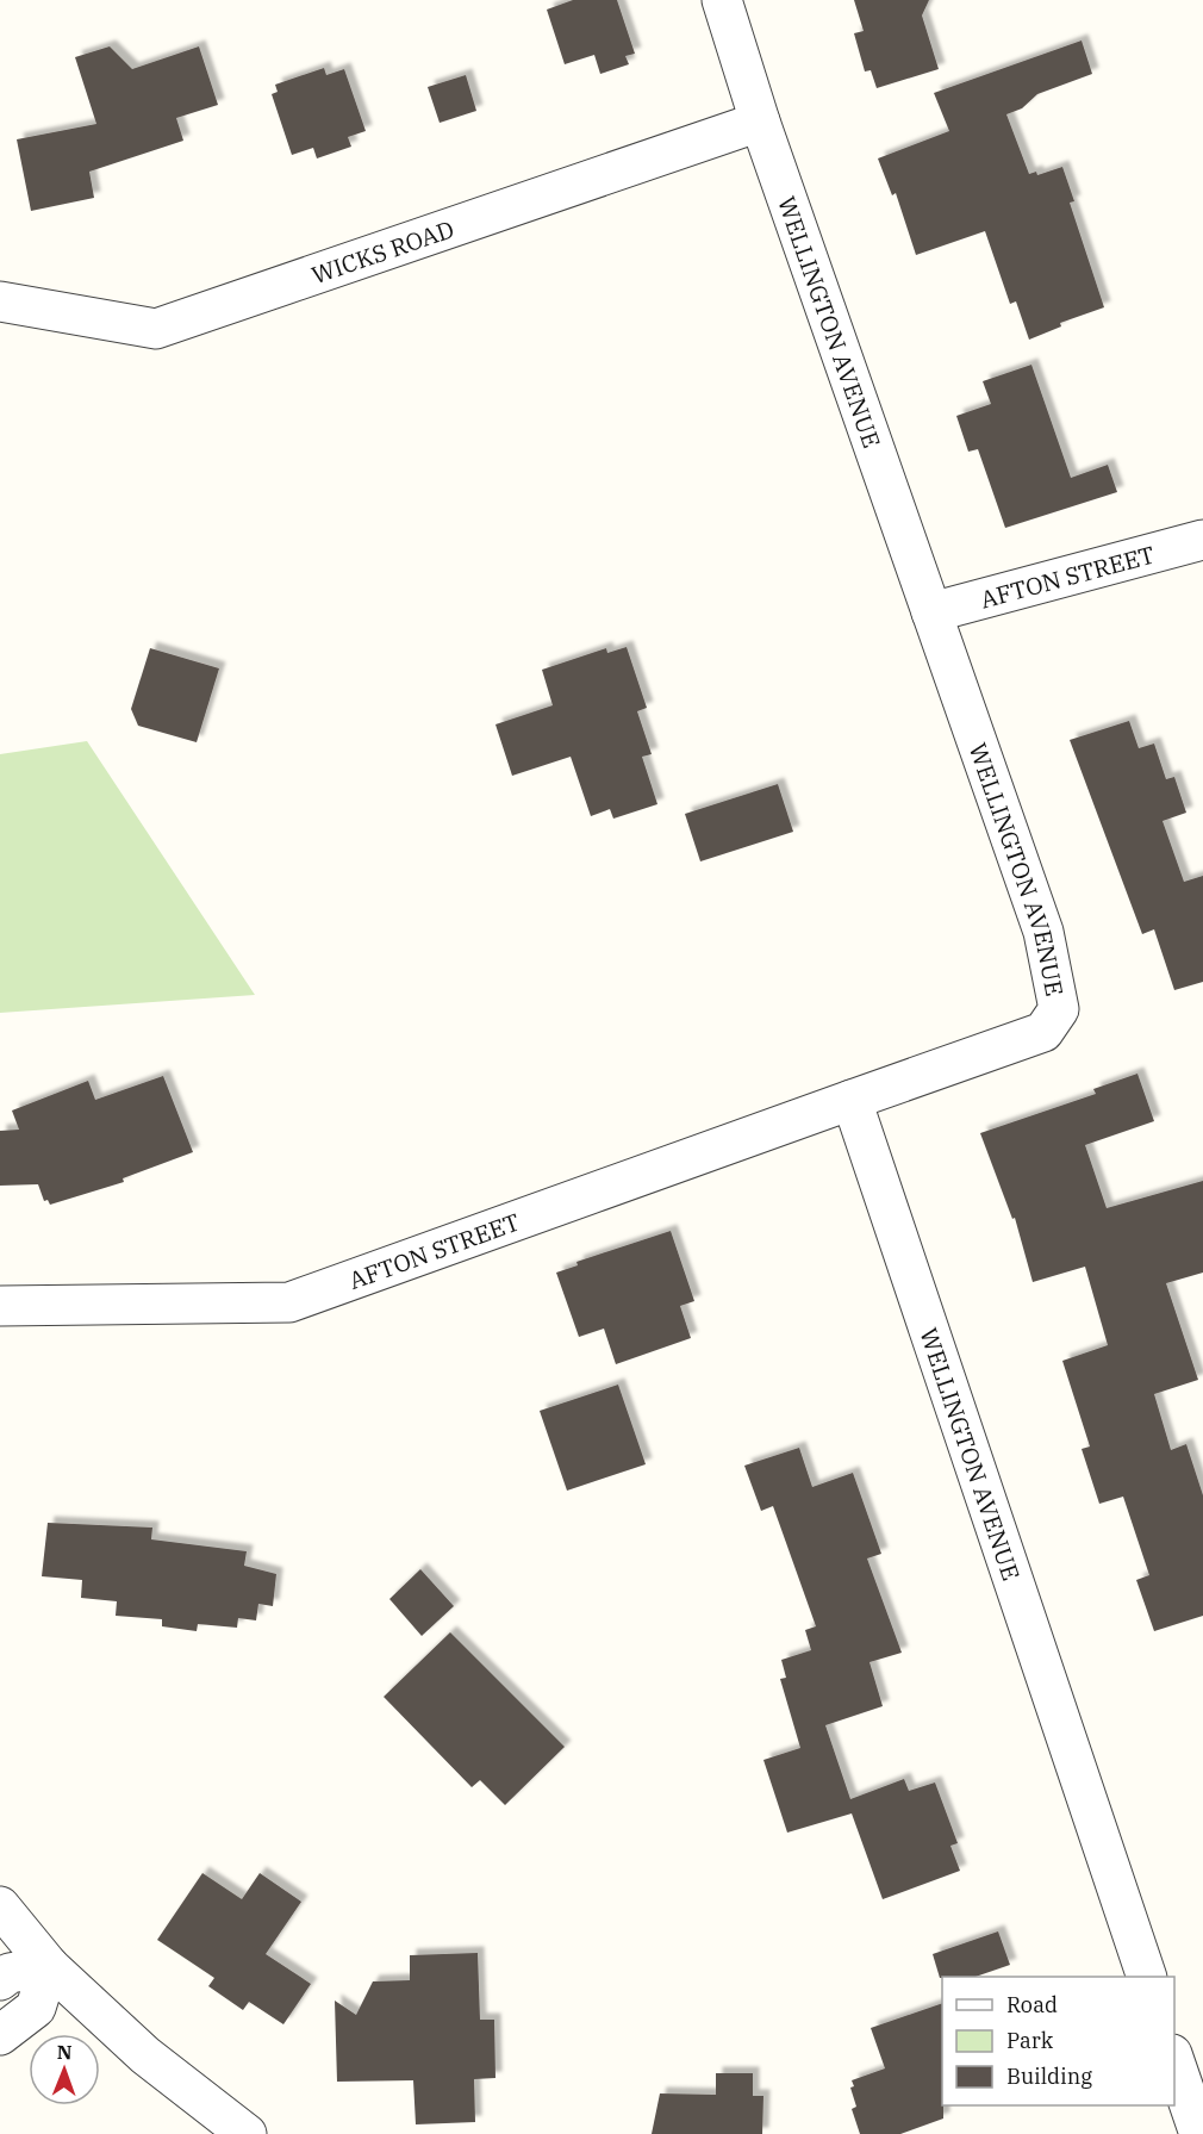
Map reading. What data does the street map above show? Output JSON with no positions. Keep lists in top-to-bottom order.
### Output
{
  "streets": {
    "street": ["WICKS ROAD", "WELLINGTON AVENUE", "AFTON STREET"]
  },
  "crossings": [
    ["WICKS ROAD", "WELLINGTON AVENUE"],
    ["WELLINGTON AVENUE", "AFTON STREET"]
  ],
  "legend": ["Road", "Park", "Building"],
  "north": "top"
}
